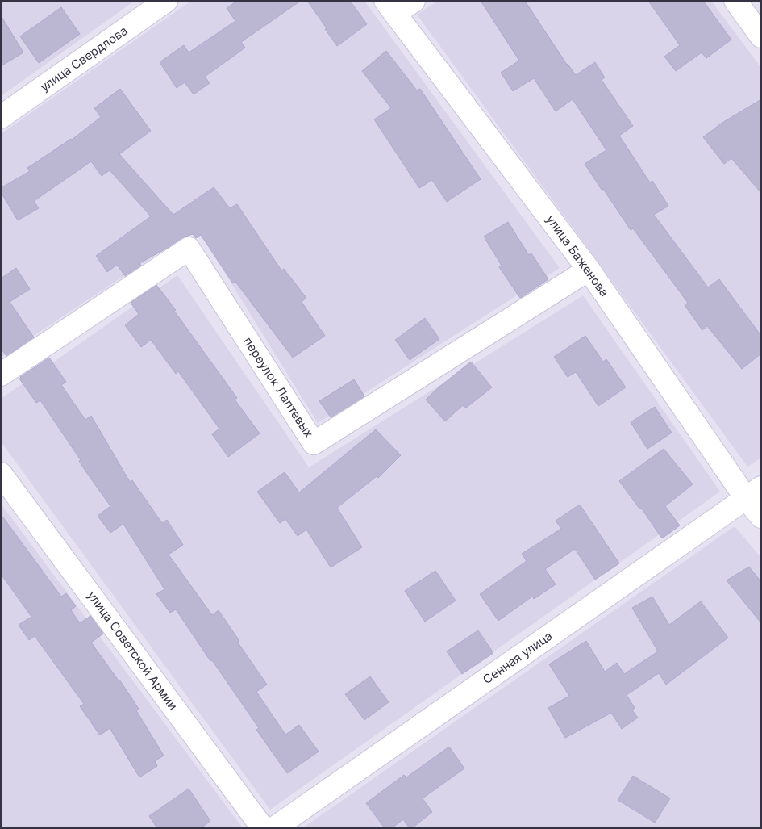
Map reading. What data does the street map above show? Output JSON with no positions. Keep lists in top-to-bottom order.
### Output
{
  "streets": {
    "street": [
      "улица Свердлова",
      "улица Баженова",
      "переулок Лаптевых",
      "улица Советской Армии",
      "Сенная улица"
    ]
  },
  "crossings": [
    ["улица Баженова", "переулок Лаптевых"],
    ["улица Баженова", "Сенная улица"]
  ]
}
